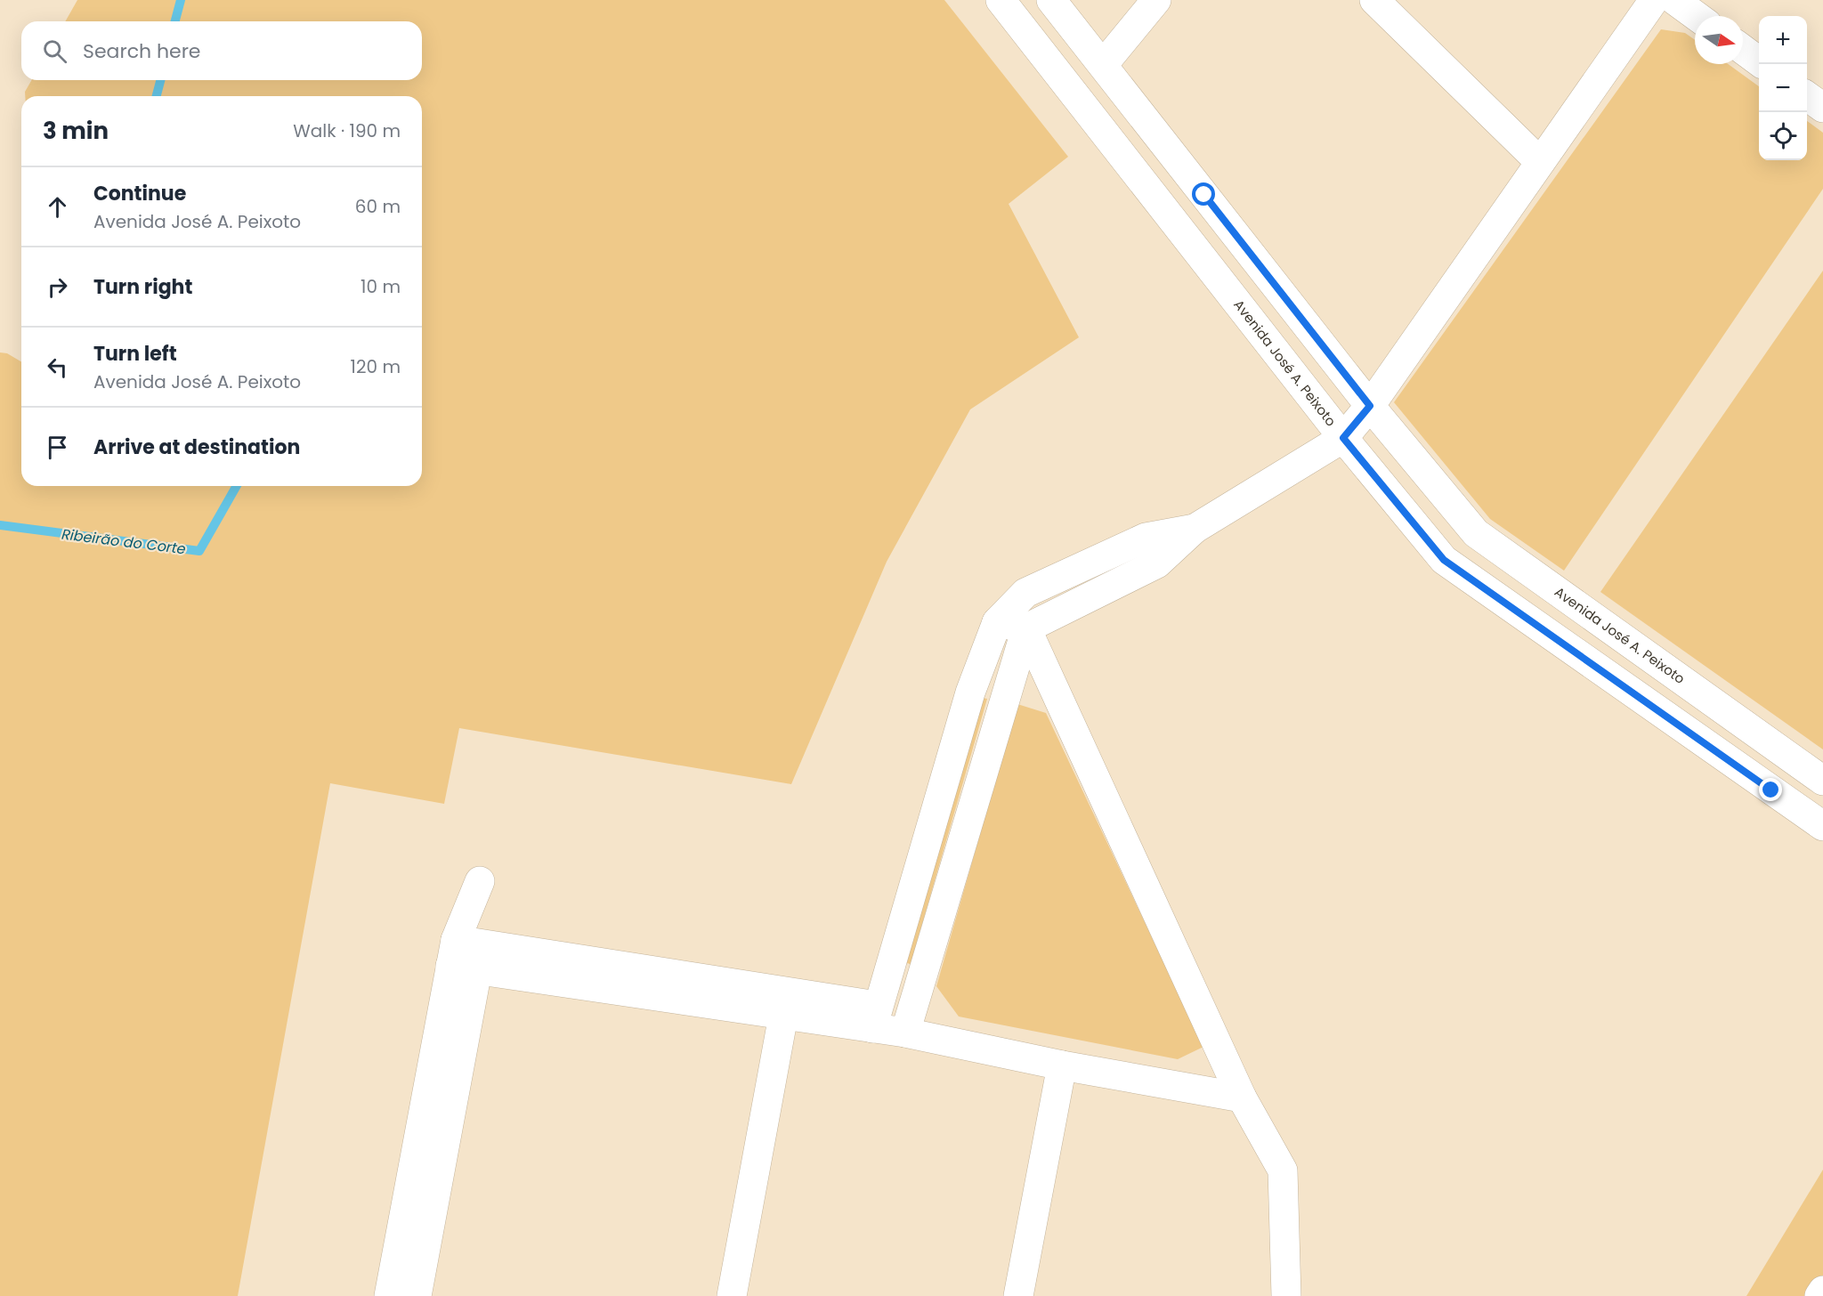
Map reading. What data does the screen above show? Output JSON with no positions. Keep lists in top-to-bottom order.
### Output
{
  "streets": {
    "street": ["Avenida José A. Peixoto"]
  },
  "water": ["Ribeirão do Corte"],
  "north": "right",
  "page": {
    "map_buttons": ["+", "−"],
    "search": "Search here",
    "heading": ["3 min", "Walk · 190 m"],
    "list": [
      ["Continue", "Avenida José A. Peixoto", "60 m"],
      ["Turn right", "10 m"],
      ["Turn left", "Avenida José A. Peixoto", "120 m"],
      "Arrive at destination"
    ]
  }
}
